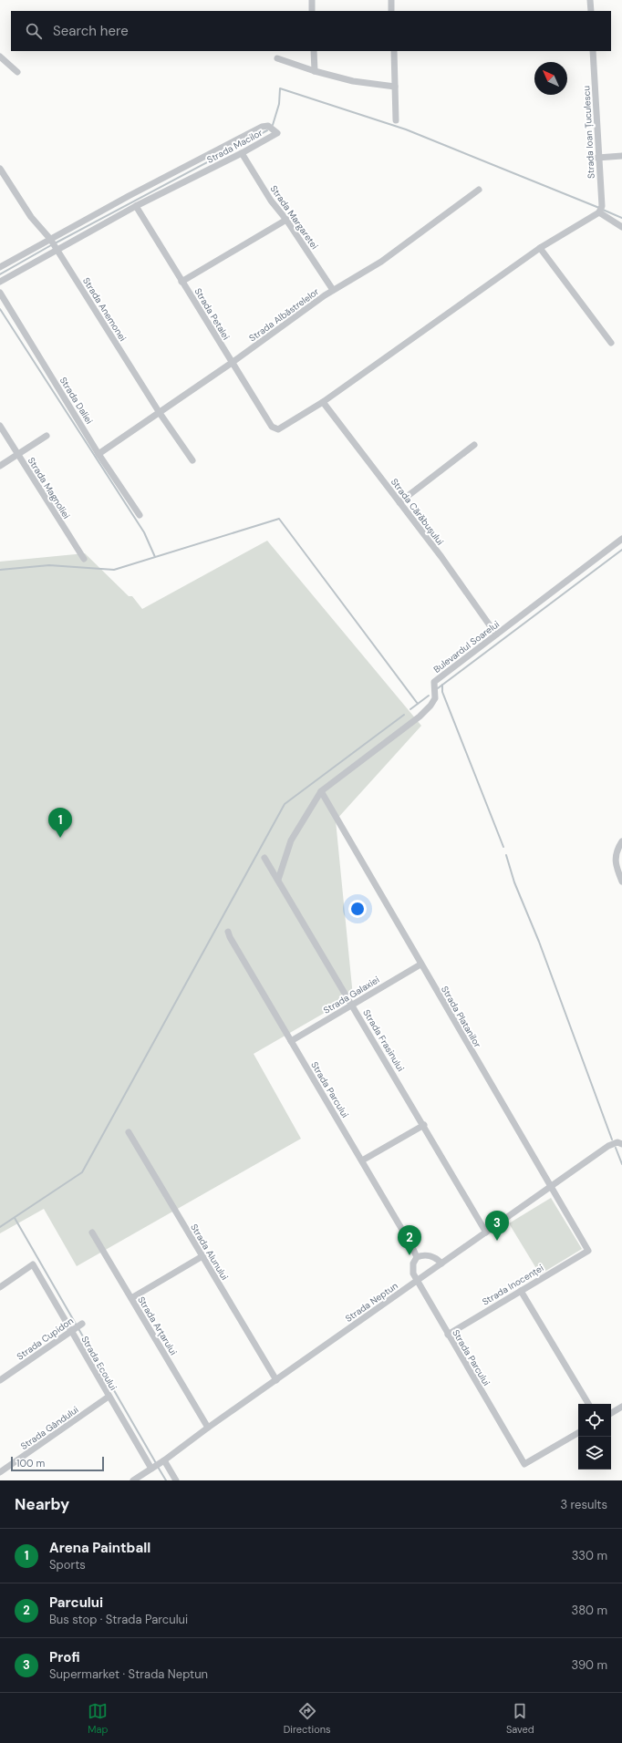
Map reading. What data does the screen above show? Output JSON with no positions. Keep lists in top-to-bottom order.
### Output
{
  "streets": {
    "street": [
      "Strada Ioan Țuculescu",
      "Strada Macilor",
      "Strada Margaretei",
      "Strada Anemonei",
      "Strada Petalei",
      "Strada Albăstrelelor",
      "Strada Daliei",
      "Strada Magnoliei",
      "Strada Cărăbușului",
      "Bulevardul Soarelui",
      "Strada Galaxiei",
      "Strada Platanilor",
      "Strada Frasinului",
      "Strada Parcului",
      "Strada Alunului",
      "Strada Inocenței",
      "Strada Neptun",
      "Strada Arțarului",
      "Strada Cupidon",
      "Strada Ecoului",
      "Strada Gândului"
    ]
  },
  "crossings": [
    ["Strada Macilor", "Strada Margaretei"],
    ["Strada Macilor", "Strada Anemonei"],
    ["Strada Macilor", "Strada Petalei"],
    ["Strada Margaretei", "Strada Albăstrelelor"],
    ["Strada Anemonei", "Strada Albăstrelelor"],
    ["Strada Petalei", "Strada Albăstrelelor"],
    ["Strada Petalei", "Strada Cărăbușului"],
    ["Strada Albăstrelelor", "Strada Daliei"],
    ["Strada Cărăbușului", "Bulevardul Soarelui"],
    ["Bulevardul Soarelui", "Strada Platanilor"],
    ["Strada Galaxiei", "Strada Platanilor"],
    ["Strada Galaxiei", "Strada Frasinului"],
    ["Strada Galaxiei", "Strada Parcului"],
    ["Strada Platanilor", "Strada Inocenței"],
    ["Strada Platanilor", "Strada Neptun"],
    ["Strada Frasinului", "Strada Neptun"],
    ["Strada Parcului", "Strada Inocenței"],
    ["Strada Parcului", "Strada Neptun"],
    ["Strada Alunului", "Strada Neptun"],
    ["Strada Neptun", "Strada Arțarului"],
    ["Strada Neptun", "Strada Ecoului"],
    ["Strada Cupidon", "Strada Ecoului"],
    ["Strada Ecoului", "Strada Gândului"]
  ],
  "scale_bar": "100 m",
  "north": "top left",
  "page": {
    "search": "Search here",
    "pins": ["1", "3", "2"],
    "scale": "100 m",
    "heading": ["Nearby", "3 results"],
    "list": [
      {
        "mark": "1",
        "name": "Arena Paintball",
        "note": "Sports",
        "value": "330 m"
      },
      {
        "mark": "2",
        "name": "Parcului",
        "note": "Bus stop · Strada Parcului",
        "value": "380 m"
      },
      {
        "mark": "3",
        "name": "Profi",
        "note": "Supermarket · Strada Neptun",
        "value": "390 m"
      }
    ],
    "nav": ["Map", "Directions", "Saved"]
  }
}
